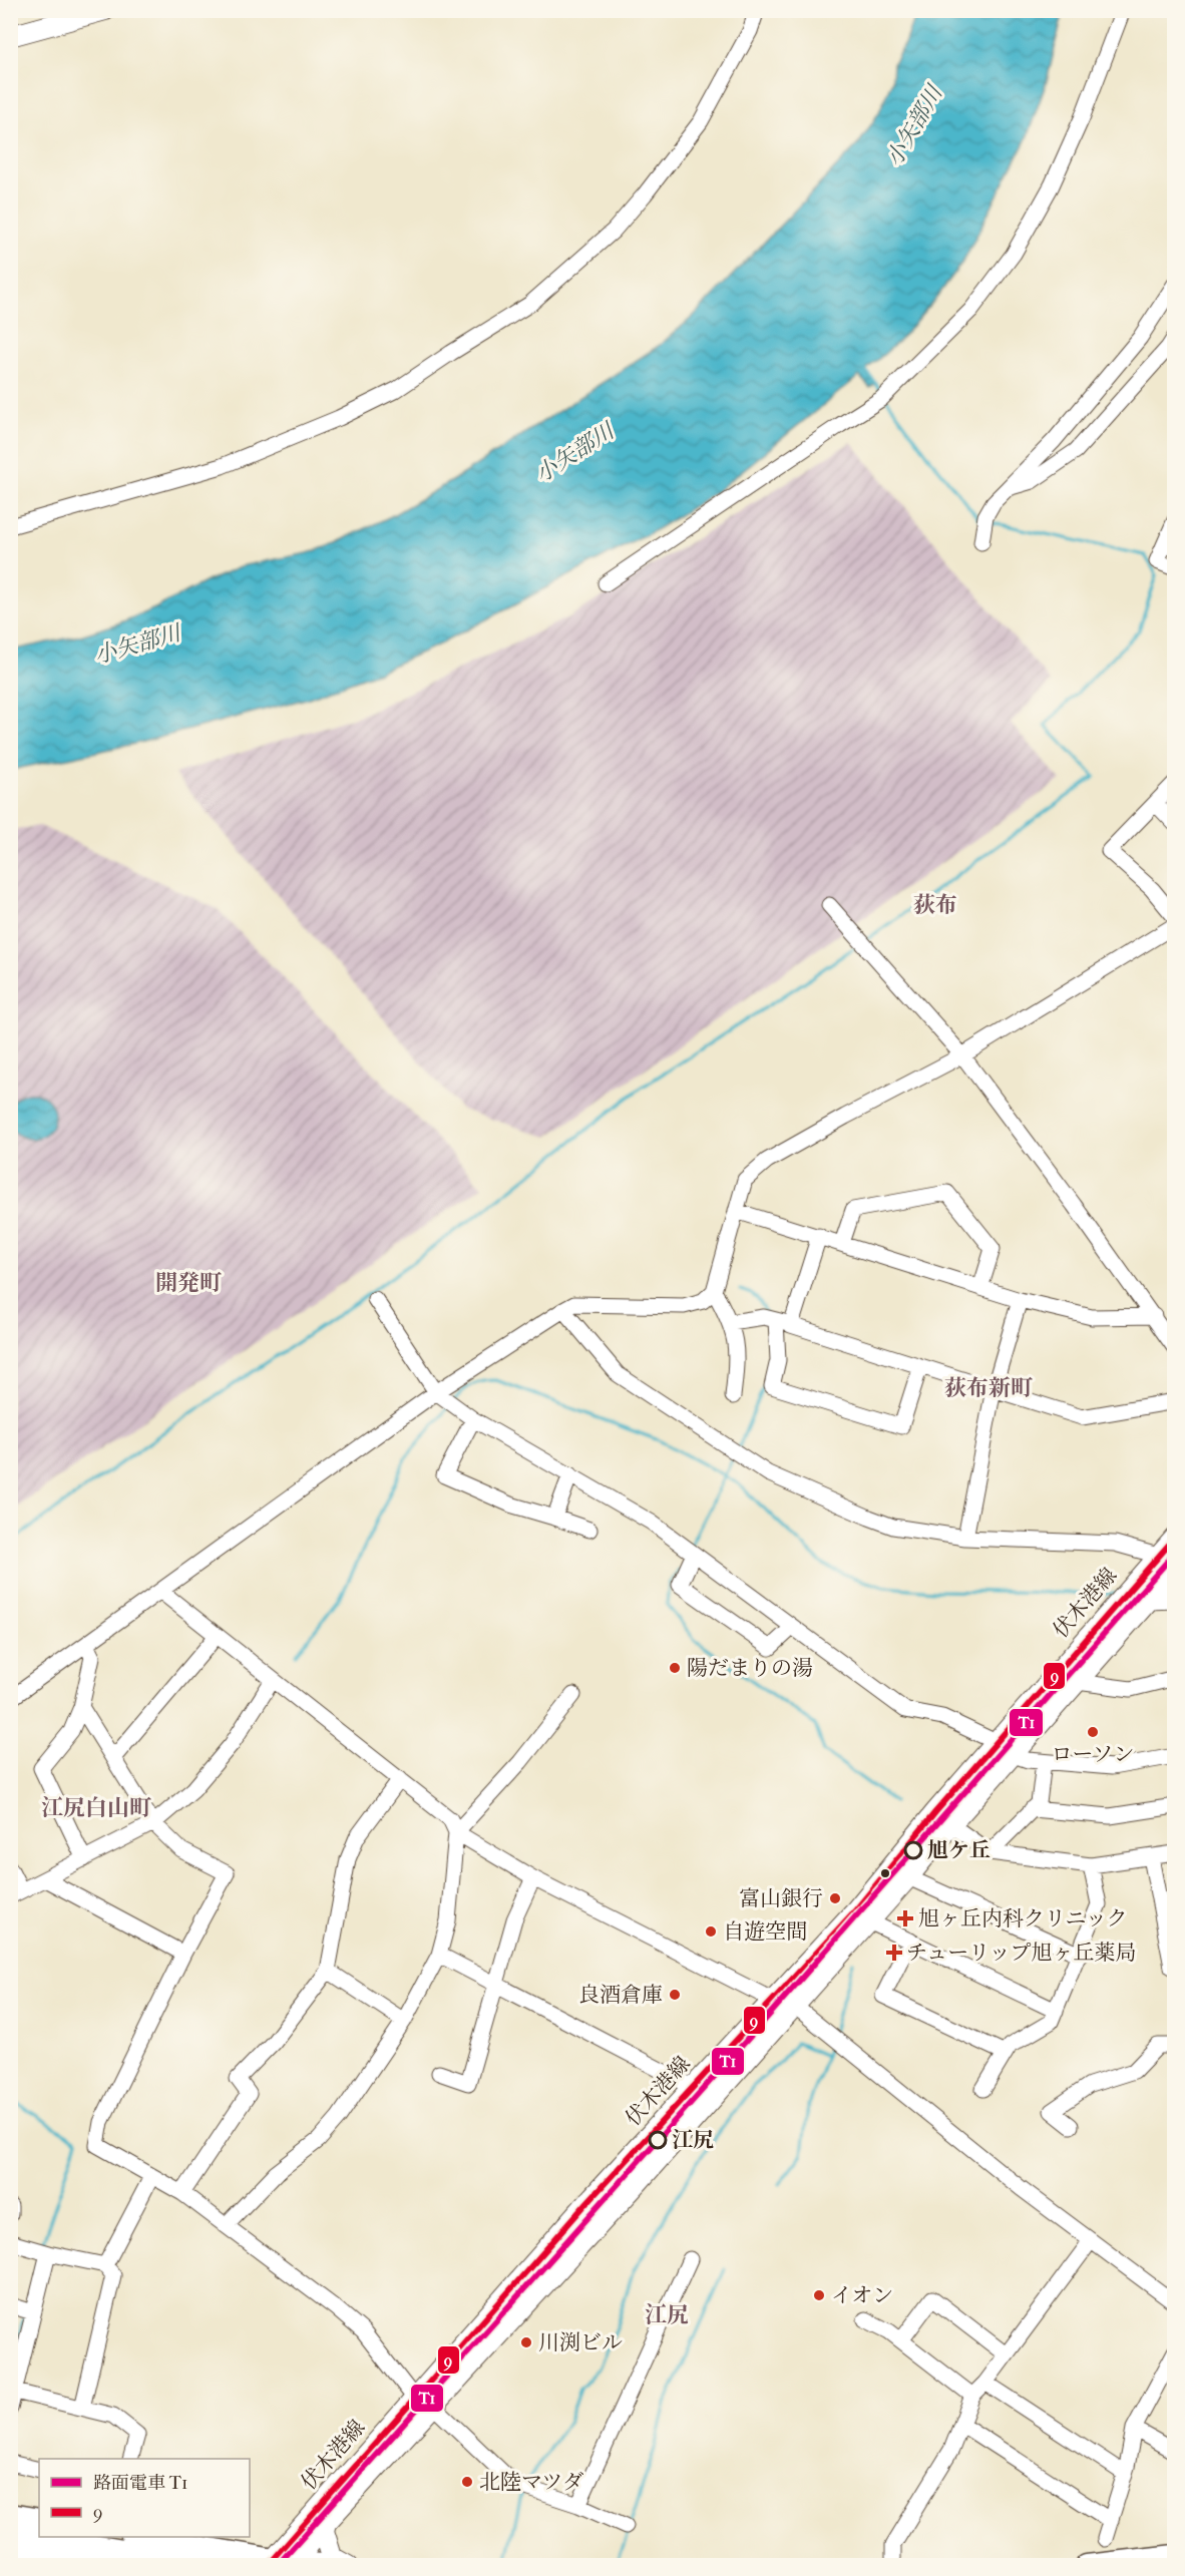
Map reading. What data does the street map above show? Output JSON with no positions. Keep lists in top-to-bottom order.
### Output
{
  "streets": {
    "main road": ["伏木港線"]
  },
  "districts": [
    "荻布",
    "開発町",
    "荻布新町",
    "江尻白山町",
    "江尻"
  ],
  "water": ["小矢部川"],
  "places": {
    "other": [
      "陽だまりの湯",
      "ローソン",
      "旭ケ丘",
      "富山銀行",
      "自遊空間",
      "良酒倉庫",
      "江尻",
      "イオン",
      "川渕ビル",
      "北陸マツダ"
    ],
    "health": ["旭ヶ丘内科クリニック", "チューリップ旭ヶ丘薬局"]
  },
  "lines": ["transit line 9", "tram line T1"],
  "legend": ["路面電車 T1", "9"]
}
